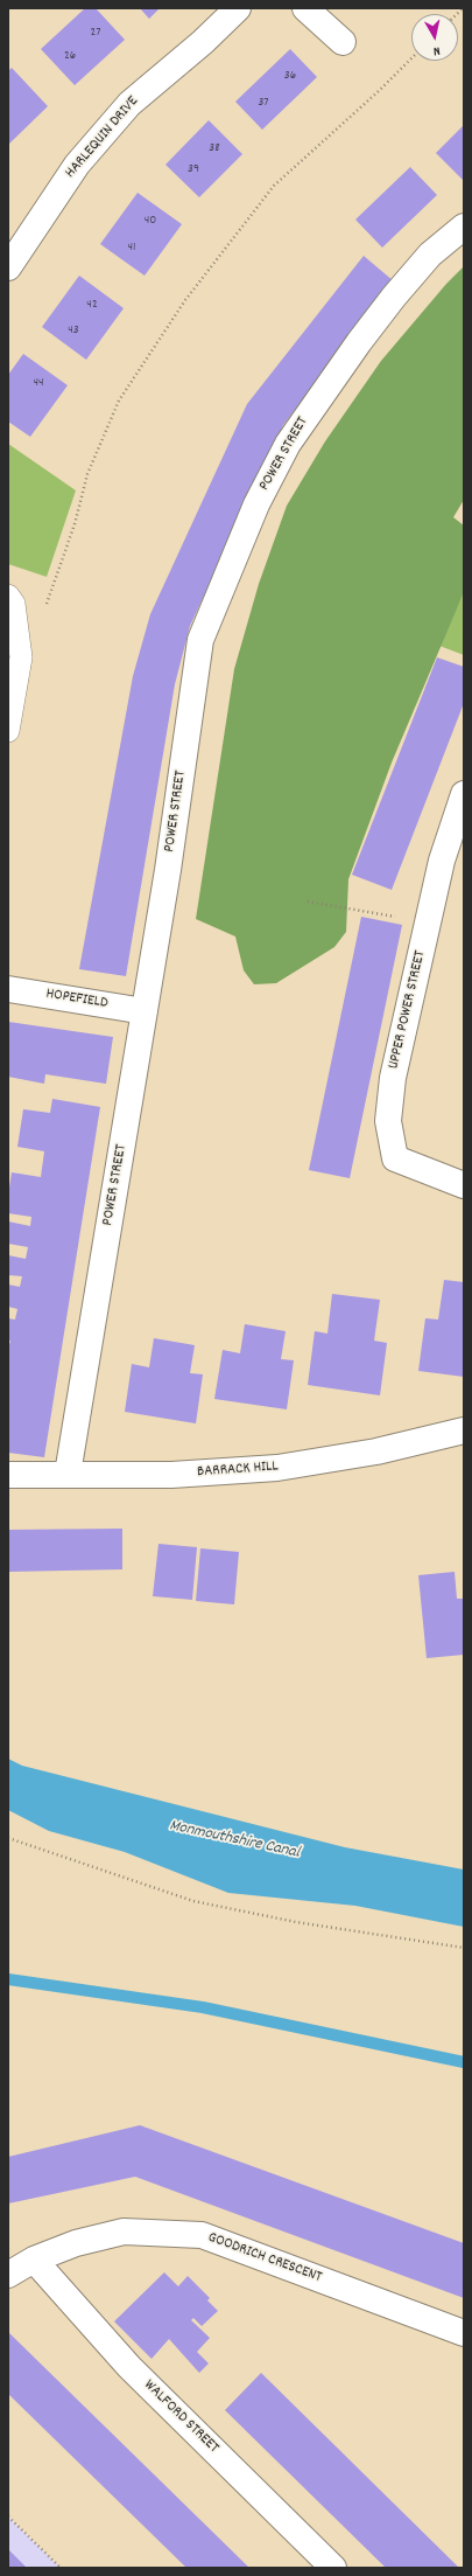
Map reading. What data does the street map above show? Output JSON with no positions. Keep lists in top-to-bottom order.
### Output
{
  "streets": {
    "street": [
      "HARLEQUIN DRIVE",
      "POWER STREET",
      "HOPEFIELD",
      "UPPER POWER STREET",
      "BARRACK HILL",
      "GOODRICH CRESCENT",
      "WALFORD STREET"
    ]
  },
  "crossings": [
    ["POWER STREET", "HOPEFIELD"],
    ["POWER STREET", "BARRACK HILL"],
    ["GOODRICH CRESCENT", "WALFORD STREET"]
  ],
  "water": ["Monmouthshire Canal"],
  "house_numbers": [
    "27",
    "26",
    "36",
    "37",
    "38",
    "39",
    "40",
    "41",
    "42",
    "43",
    "44"
  ],
  "north": "bottom"
}
